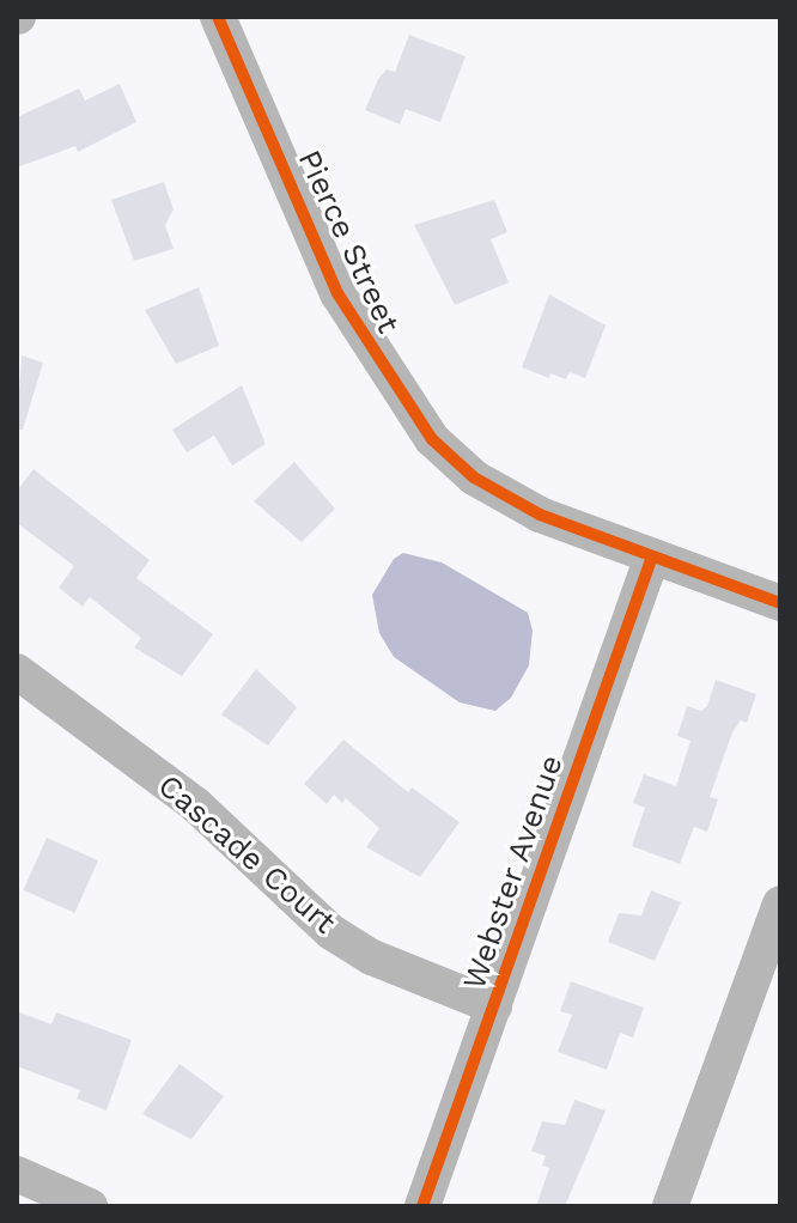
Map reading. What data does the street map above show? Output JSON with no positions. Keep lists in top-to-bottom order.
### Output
{
  "streets": {
    "street": ["Pierce Street", "Cascade Court", "Webster Avenue"]
  },
  "crossings": [
    ["Pierce Street", "Webster Avenue"],
    ["Cascade Court", "Webster Avenue"]
  ]
}
